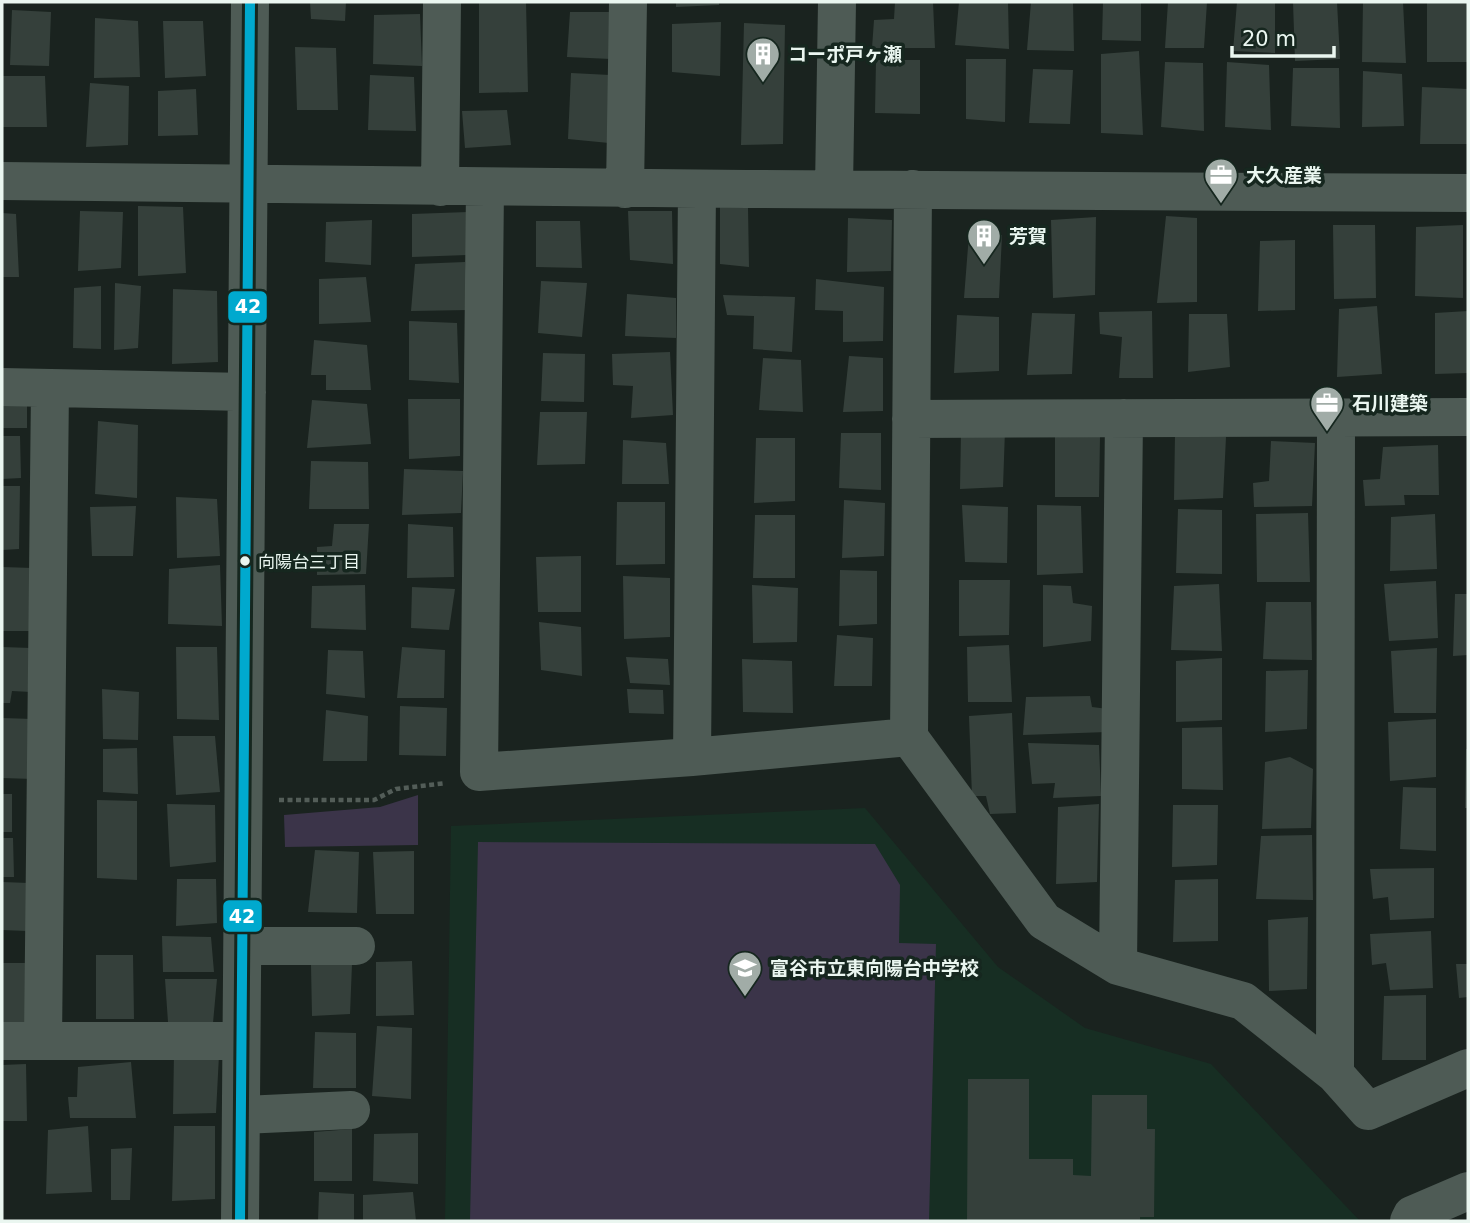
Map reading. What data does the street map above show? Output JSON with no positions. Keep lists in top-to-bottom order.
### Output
{
  "places": {
    "building": ["コーポ戸ヶ瀬", "芳賀"],
    "office": ["大久産業", "石川建築"],
    "other": ["向陽台三丁目"],
    "school or university": ["富谷市立東向陽台中学校"]
  },
  "lines": ["transit line 42"],
  "scale_bar": "20 m"
}
